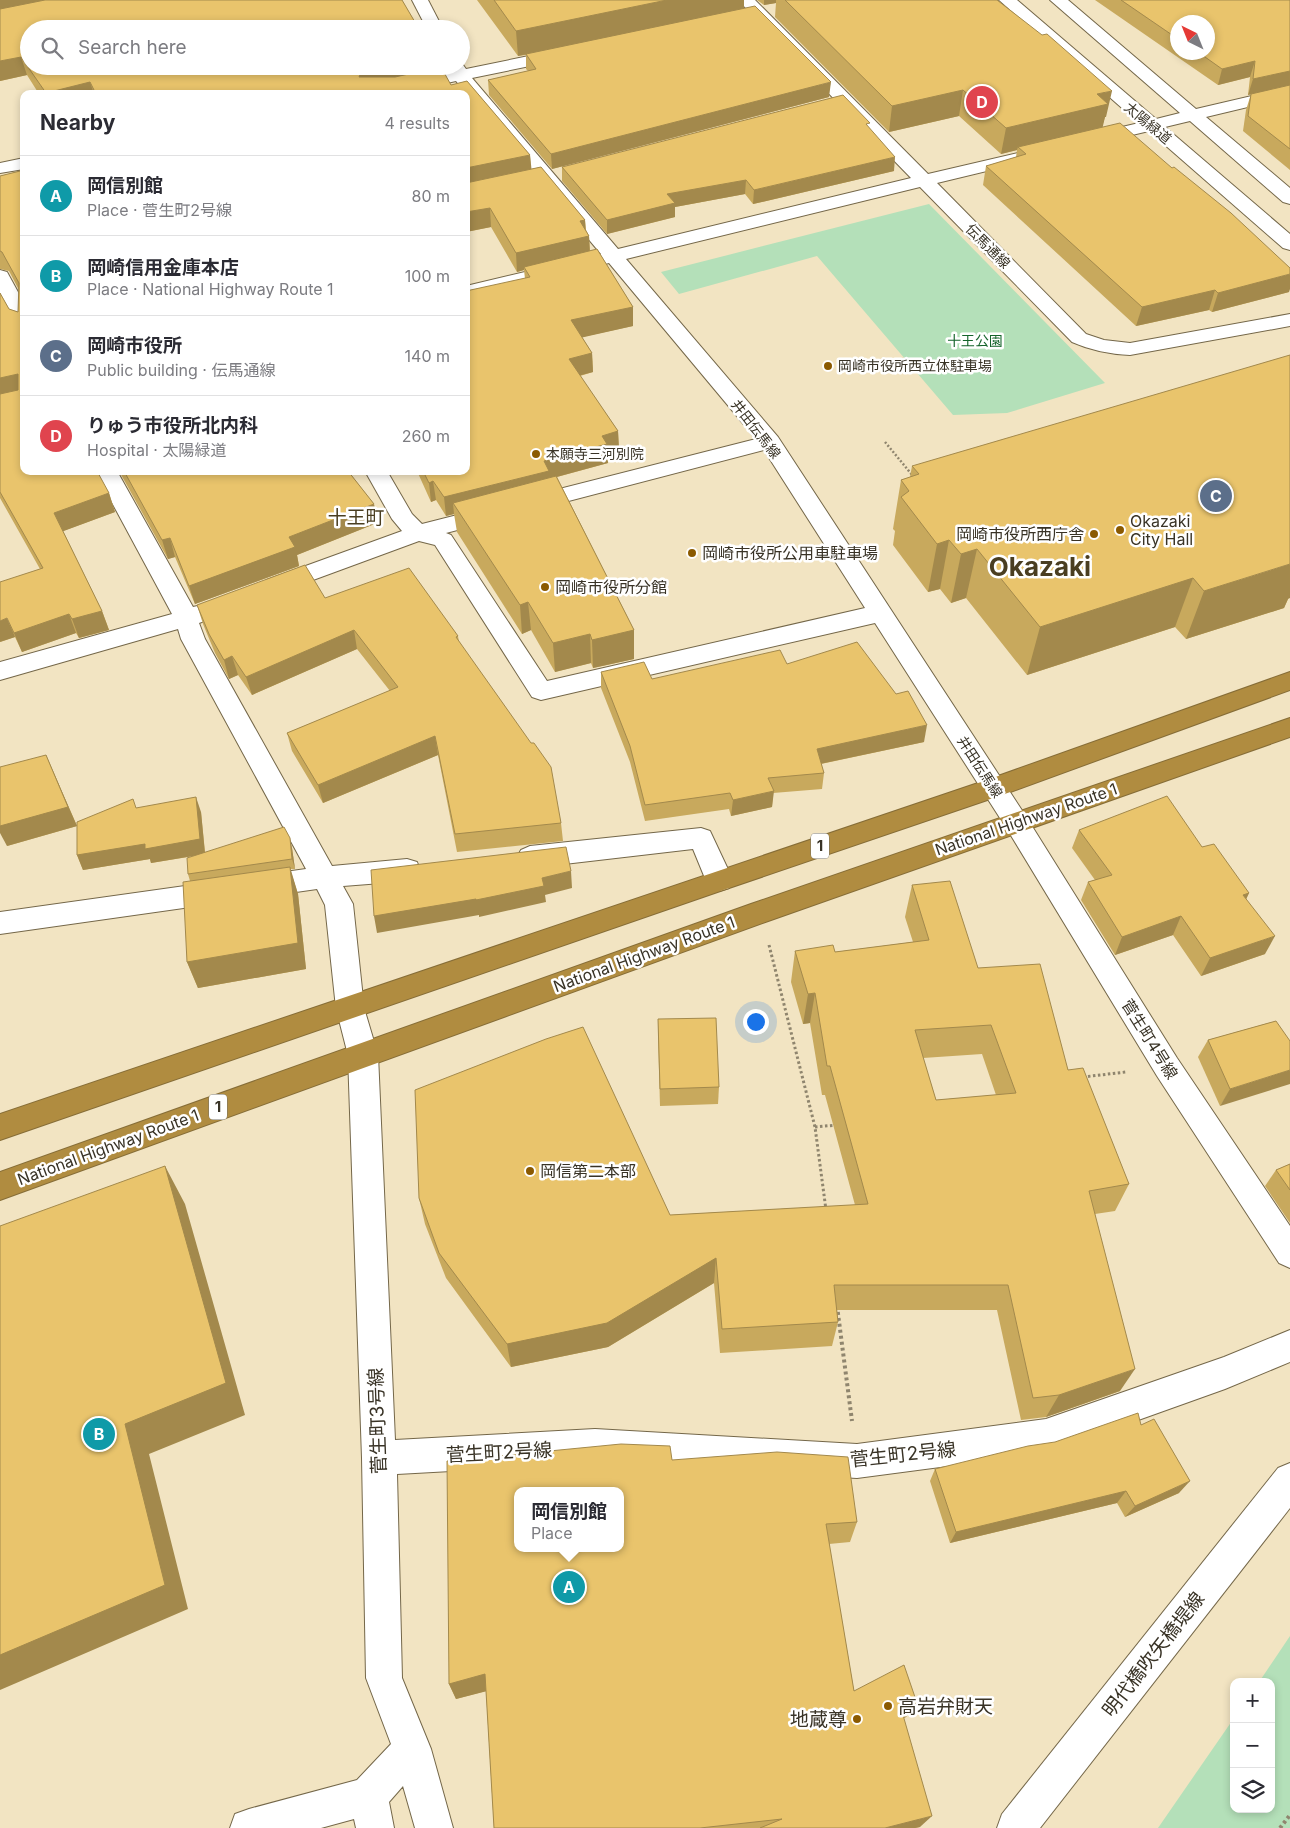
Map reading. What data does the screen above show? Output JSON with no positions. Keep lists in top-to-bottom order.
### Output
{
  "streets": {
    "highway": ["National Highway Route 1", "1"],
    "street": [
      "太陽緑道",
      "伝馬通線",
      "井田伝馬線",
      "菅生町4号線",
      "菅生町3号線",
      "菅生町2号線",
      "明代橋吹矢橋堤線"
    ]
  },
  "crossings": [
    ["井田伝馬線", "National Highway Route 1"],
    ["井田伝馬線", "1"],
    ["井田伝馬線", "菅生町4号線"],
    ["National Highway Route 1", "菅生町4号線"],
    ["National Highway Route 1", "菅生町3号線"],
    ["1", "菅生町3号線"],
    ["菅生町3号線", "菅生町2号線"]
  ],
  "districts": ["十王町", "Okazaki"],
  "parks": ["十王公園"],
  "places": [
    "岡崎市役所西立体駐車場",
    "本願寺三河別院",
    "Okazaki City Hall",
    "岡崎市役所西庁舎",
    "岡崎市役所公用車駐車場",
    "岡崎市役所分館",
    "岡信第二本部",
    "高岩弁財天",
    "地蔵尊"
  ],
  "north": "top left",
  "page": {
    "search": "Search here",
    "pins": [
      "D",
      "C",
      "B",
      "A"
    ],
    "heading": ["Nearby", "4 results"],
    "list": [
      {
        "mark": "A",
        "name": "岡信別館",
        "note": "Place · 菅生町2号線",
        "value": "80 m"
      },
      {
        "mark": "B",
        "name": "岡崎信用金庫本店",
        "note": "Place · National Highway Route 1",
        "value": "100 m"
      },
      {
        "mark": "C",
        "name": "岡崎市役所",
        "note": "Public building · 伝馬通線",
        "value": "140 m"
      },
      {
        "mark": "D",
        "name": "りゅう市役所北内科",
        "note": "Hospital · 太陽緑道",
        "value": "260 m"
      }
    ],
    "popup": ["岡信別館", "Place"],
    "map_buttons": ["+", "−"]
  }
}
